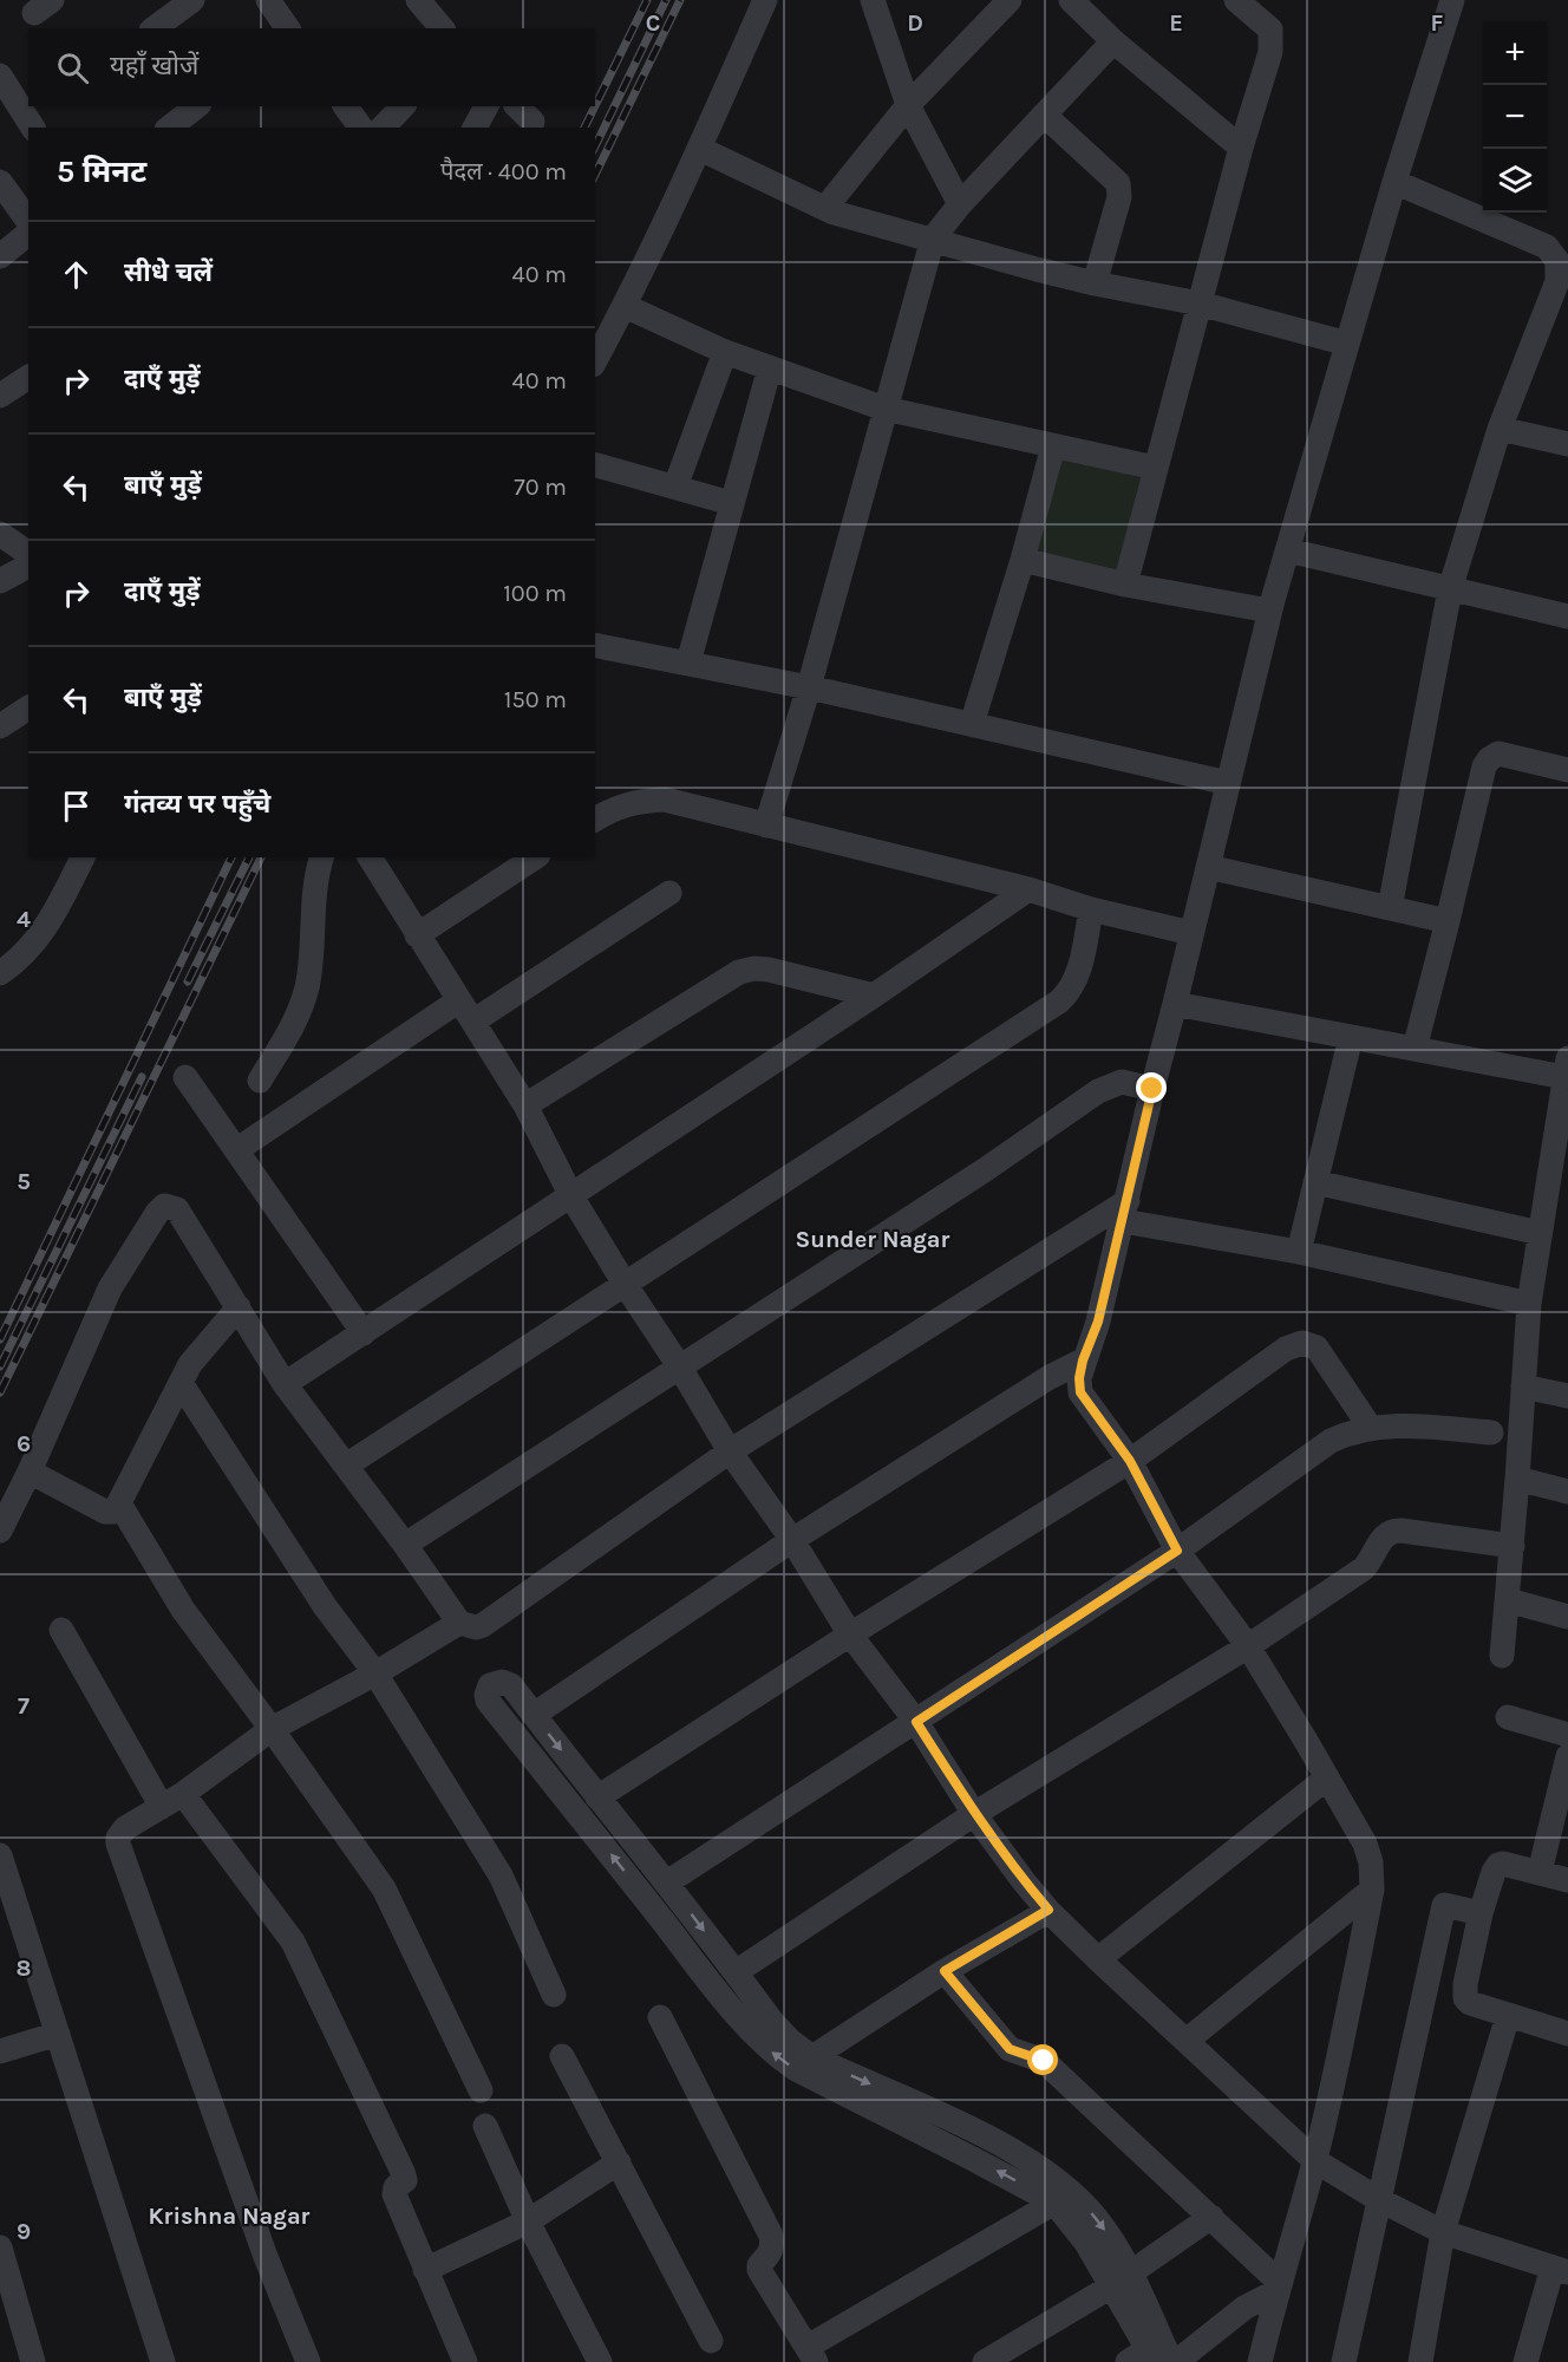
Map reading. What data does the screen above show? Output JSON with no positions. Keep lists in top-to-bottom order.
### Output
{
  "districts": ["Sunder Nagar", "Krishna Nagar"],
  "page": {
    "map_buttons": ["+", "−"],
    "search": "यहाँ खोजें",
    "heading": ["5 मिनट", "पैदल · 400 m"],
    "list": [
      ["सीधे चलें", "40 m"],
      ["दाएँ मुड़ें", "40 m"],
      ["बाएँ मुड़ें", "70 m"],
      ["दाएँ मुड़ें", "100 m"],
      ["बाएँ मुड़ें", "150 m"],
      "गंतव्य पर पहुँचे"
    ]
  },
  "grid": {
    "columns": [
      "C",
      "D",
      "E",
      "F"
    ],
    "rows": [
      "4",
      "5",
      "6",
      "7",
      "8",
      "9"
    ]
  }
}
